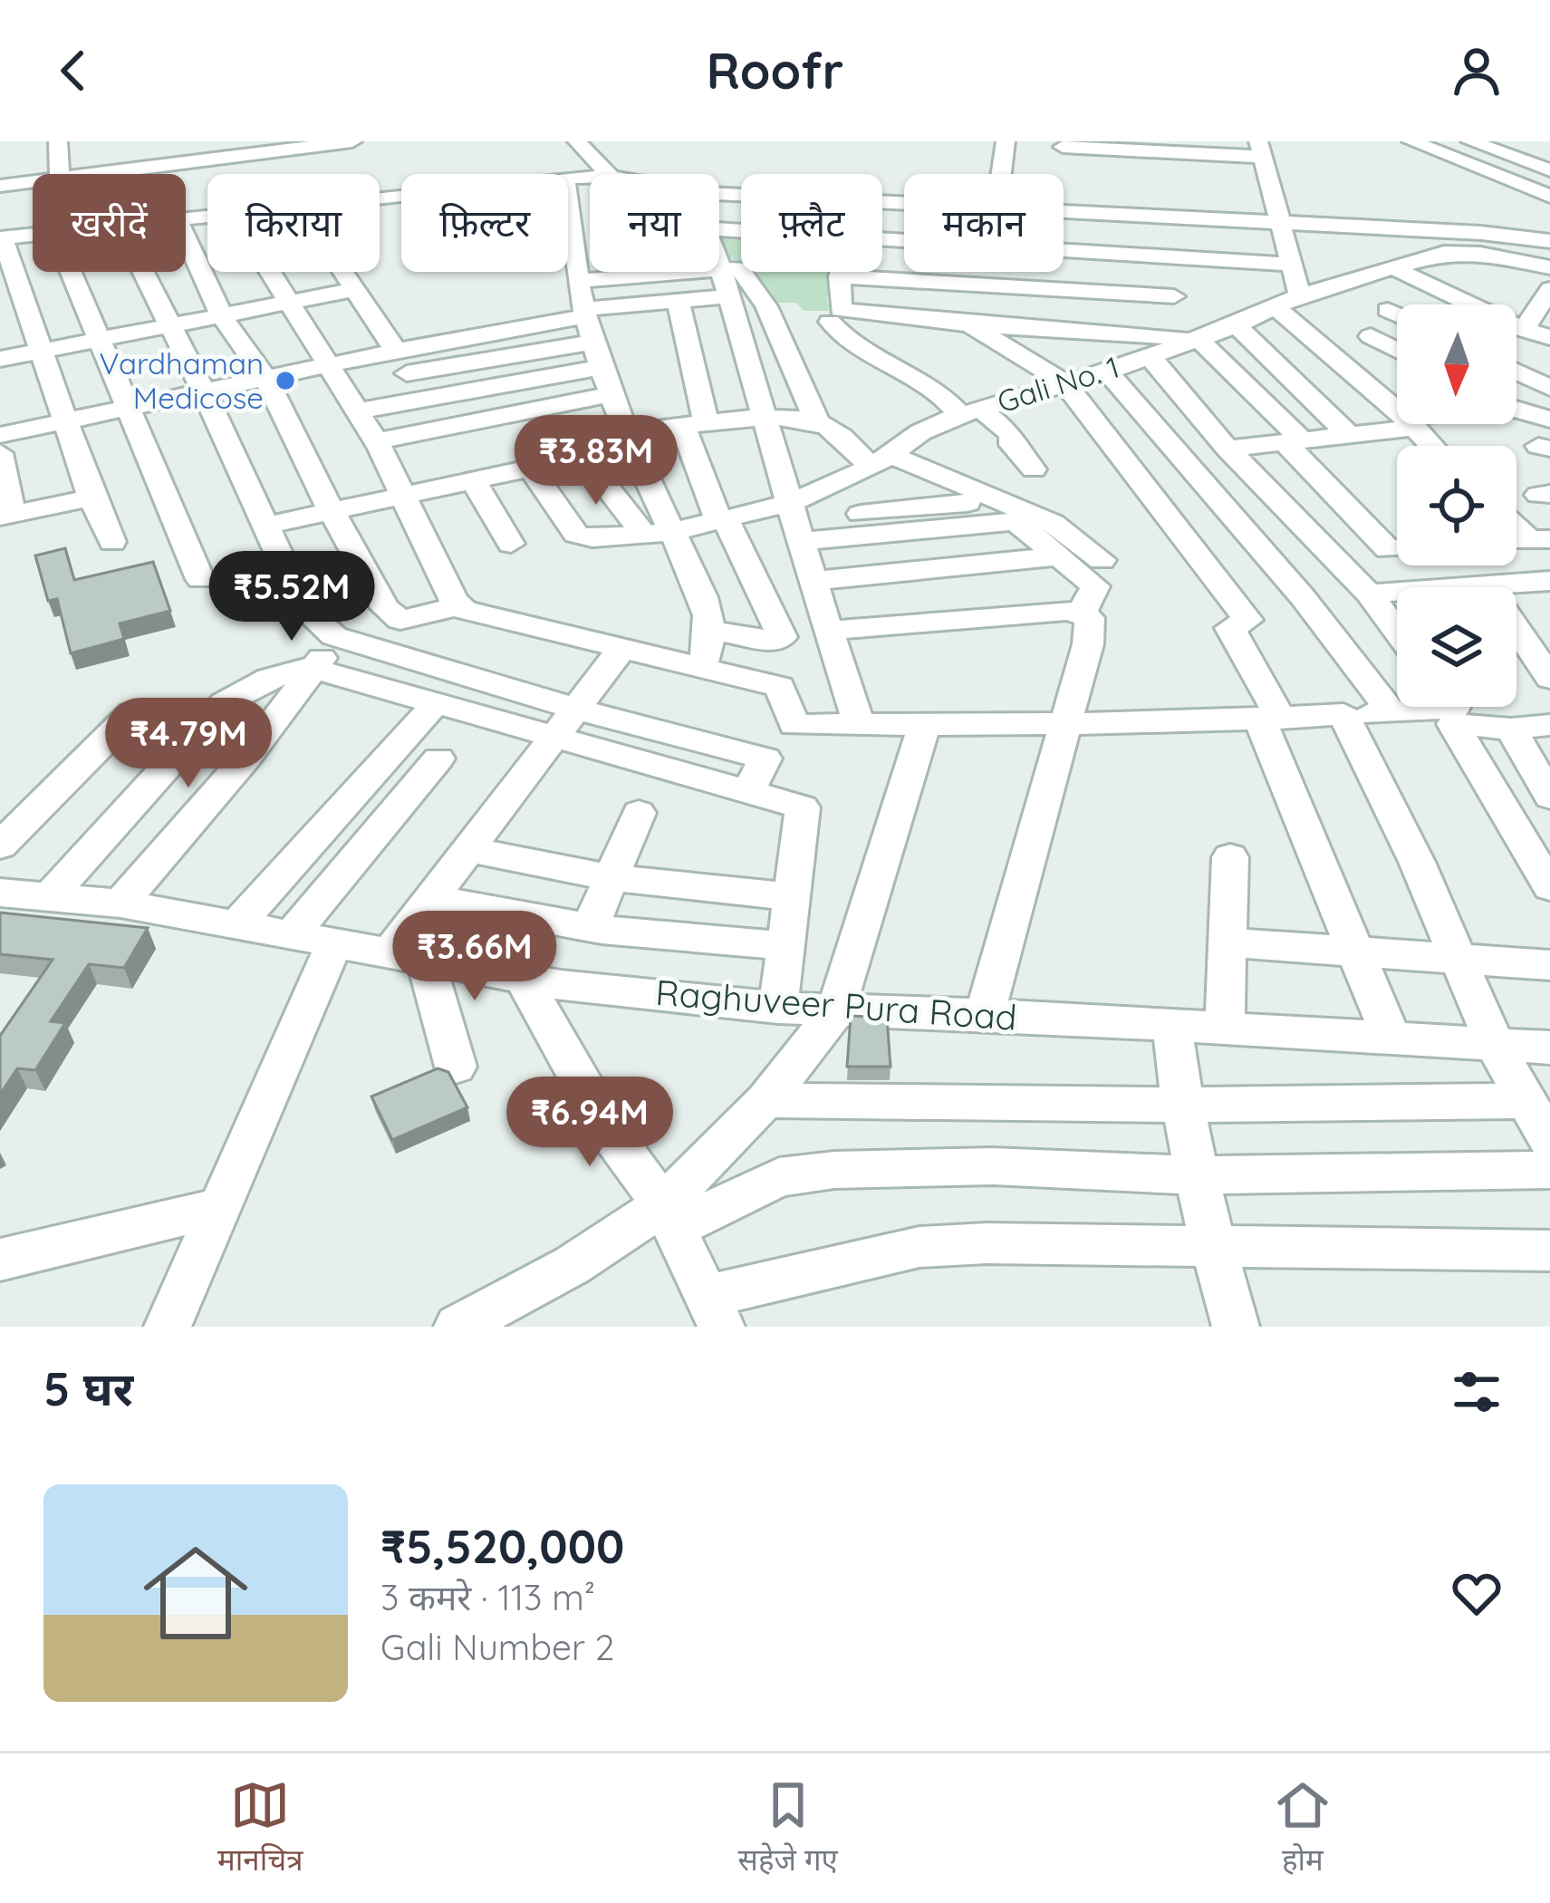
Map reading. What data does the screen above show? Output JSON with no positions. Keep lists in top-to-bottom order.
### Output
{
  "streets": {
    "street": ["Gali No. 1", "Raghuveer Pura Road"]
  },
  "places": ["Vardhaman Medicose"],
  "north": "bottom",
  "page": {
    "header": "Roofr",
    "chip": [
      "खरीदें",
      "किराया",
      "फ़िल्टर",
      "नया",
      "फ़्लैट",
      "मकान"
    ],
    "price": [
      "₹3.83M",
      "₹5.52M",
      "₹4.79M",
      "₹3.66M",
      "₹6.94M"
    ],
    "heading": "5 घर",
    "list": [
      {
        "name": "₹5,520,000",
        "note": "3 कमरे · 113 m² · Gali Number 2"
      }
    ],
    "tabs": ["मानचित्र", "सहेजे गए", "होम"]
  }
}
